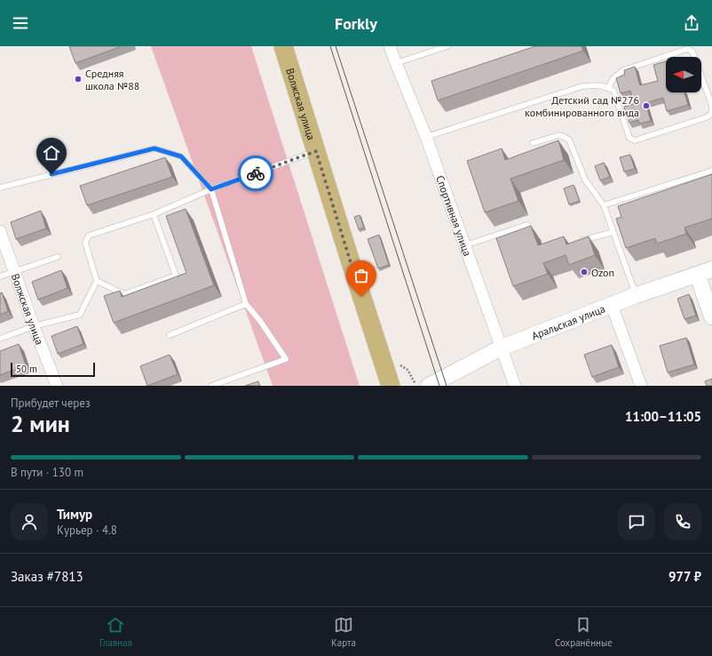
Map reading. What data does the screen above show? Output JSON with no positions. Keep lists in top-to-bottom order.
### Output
{
  "streets": {
    "main road": ["Волжская улица"],
    "street": ["Спортивная улица", "Аральская улица"]
  },
  "crossings": [
    ["Спортивная улица", "Аральская улица"]
  ],
  "places": ["Средняя школа №88", "Детский сад №276 комбинированного вида", "Ozon"],
  "scale_bar": "50 m",
  "north": "left",
  "page": {
    "header": "Forkly",
    "scale": "50 m",
    "heading": ["2 мин", "Прибудет через", "11:00–11:05"],
    "panel": [
      "Тимур",
      "Курьер · 4.8",
      "Заказ #7813",
      "977 ₽"
    ],
    "bar": "В пути · 130 m",
    "tabs": ["Главная", "Карта", "Сохранённые"]
  }
}
